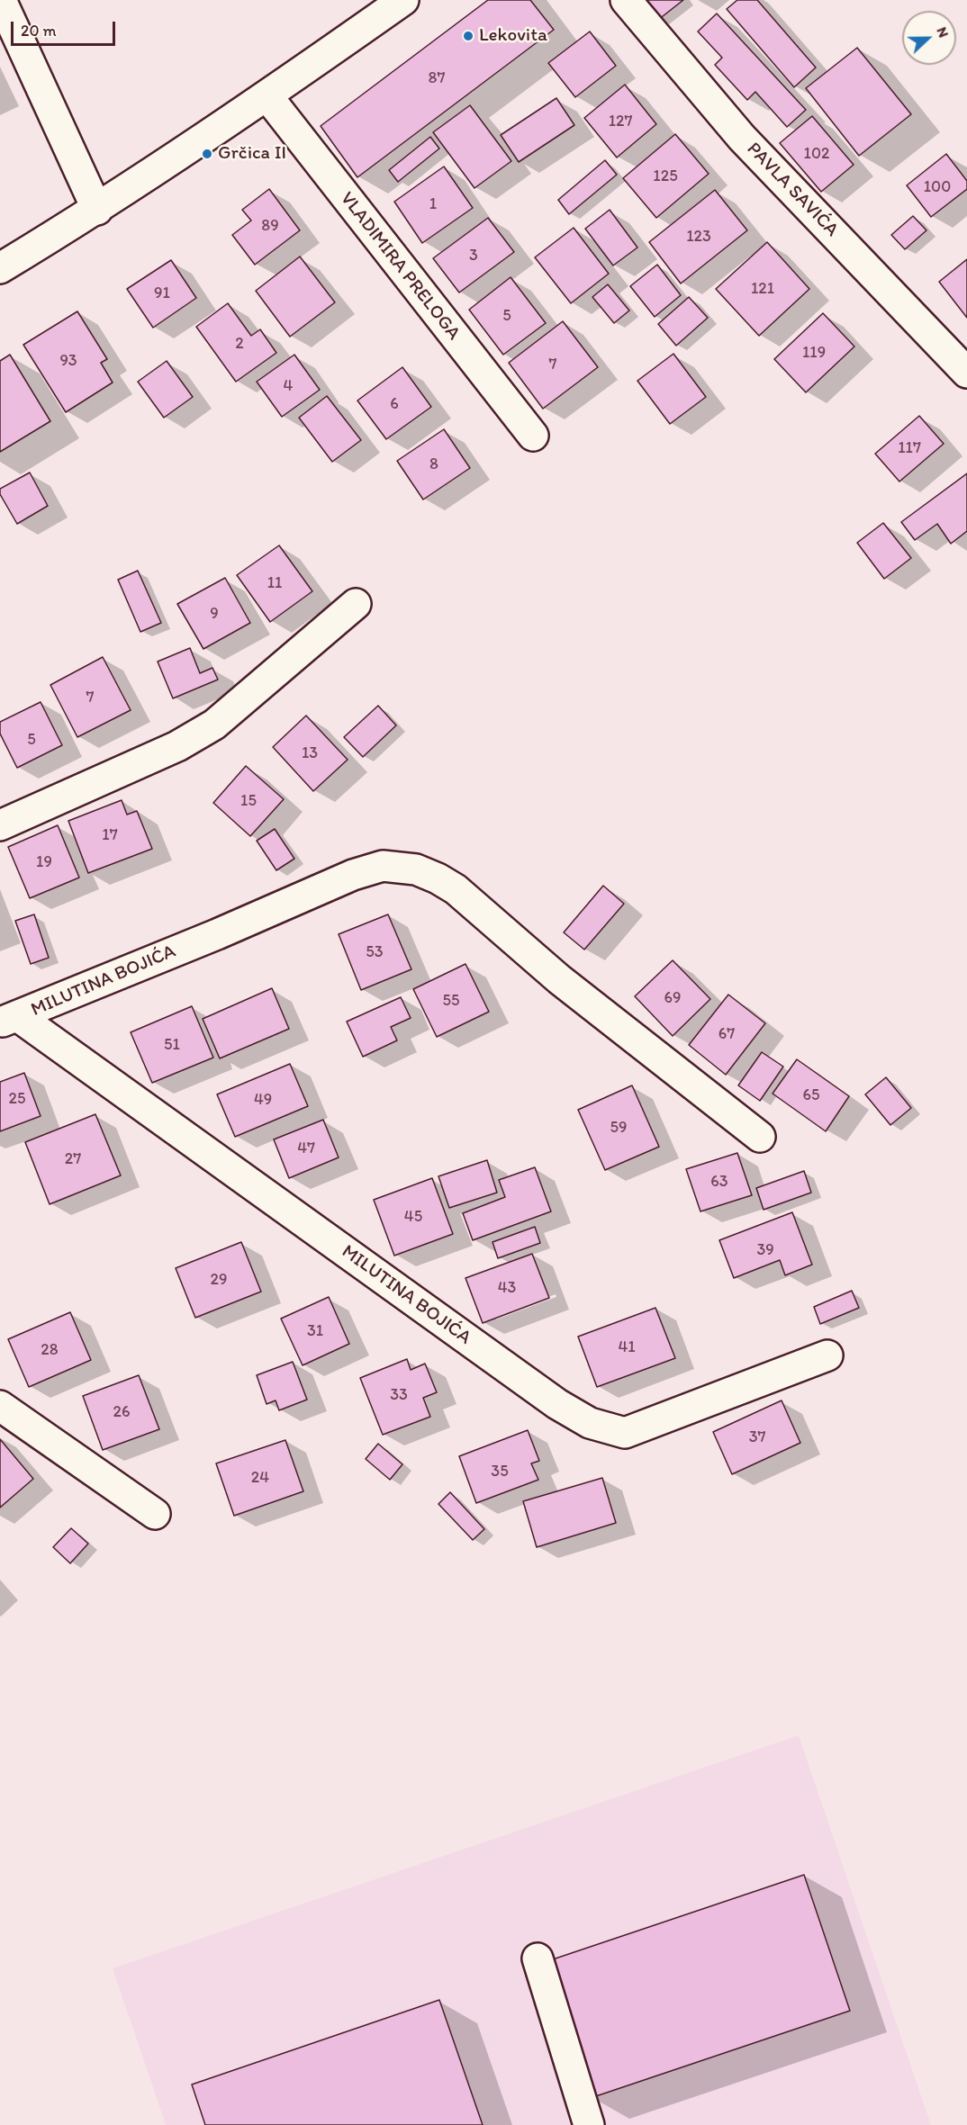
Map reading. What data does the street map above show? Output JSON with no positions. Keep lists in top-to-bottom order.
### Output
{
  "streets": {
    "street": ["PAVLA SAVIĆA", "VLADIMIRA PRELOGA", "MILUTINA BOJIĆA"]
  },
  "places": ["Lekovita", "Grčica II"],
  "house_numbers": [
    "87",
    "127",
    "102",
    "125",
    "100",
    "1",
    "89",
    "123",
    "3",
    "121",
    "91",
    "5",
    "2",
    "119",
    "93",
    "7",
    "4",
    "6",
    "117",
    "8",
    "11",
    "9",
    "7",
    "5",
    "13",
    "15",
    "17",
    "19",
    "53",
    "69",
    "55",
    "67",
    "51",
    "65",
    "25",
    "49",
    "59",
    "47",
    "27",
    "63",
    "45",
    "39",
    "29",
    "43",
    "31",
    "41",
    "28",
    "33",
    "26",
    "37",
    "35",
    "24"
  ],
  "scale_bar": "20 m",
  "north": "right"
}
